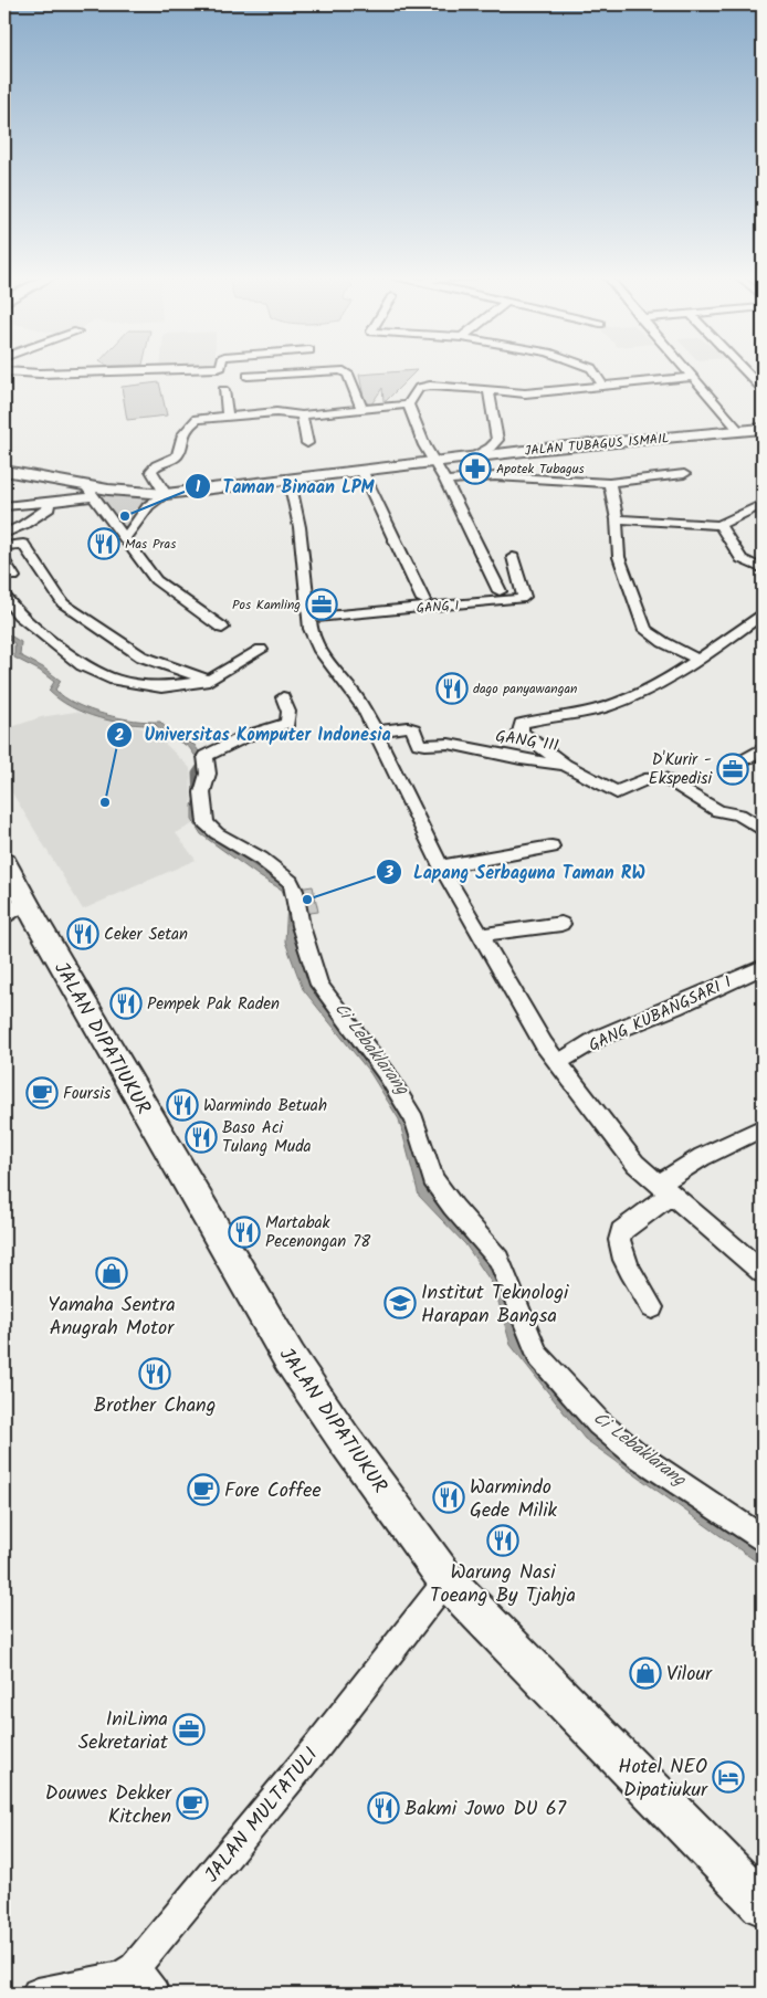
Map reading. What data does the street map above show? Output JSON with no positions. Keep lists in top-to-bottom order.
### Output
{
  "streets": {
    "main road": ["JALAN TUBAGUS ISMAIL", "JALAN DIPATIUKUR"],
    "street": [
      "GANG I",
      "GANG III",
      "GANG KUBANGSARI I",
      "JALAN MULTATULI"
    ]
  },
  "crossings": [
    ["JALAN DIPATIUKUR", "JALAN MULTATULI"]
  ],
  "water": ["Ci Lebaklarang"],
  "places": {
    "pharmacy": ["Apotek Tubagus"],
    "other": ["Taman Binaan LPM", "Universitas Komputer Indonesia", "Lapang Serbaguna Taman RW"],
    "restaurant": [
      "Mas Pras",
      "dago panyawangan",
      "Ceker Setan",
      "Pempek Pak Raden",
      "Warmindo Betuah",
      "Baso Aci Tulang Muda",
      "Martabak Pecenongan 78",
      "Brother Chang",
      "Warmindo Gede Milik",
      "Warung Nasi Toeang By Tjahja",
      "Bakmi Jowo DU 67"
    ],
    "office": ["Pos Kamling", "D'Kurir - Ekspedisi", "IniLima Sekretariat"],
    "cafe": ["Foursis", "Fore Coffee", "Douwes Dekker Kitchen"],
    "shop": ["Yamaha Sentra Anugrah Motor", "Vilour"],
    "school or university": ["Institut Teknologi Harapan Bangsa"],
    "hotel": ["Hotel NEO Dipatiukur"]
  }
}
